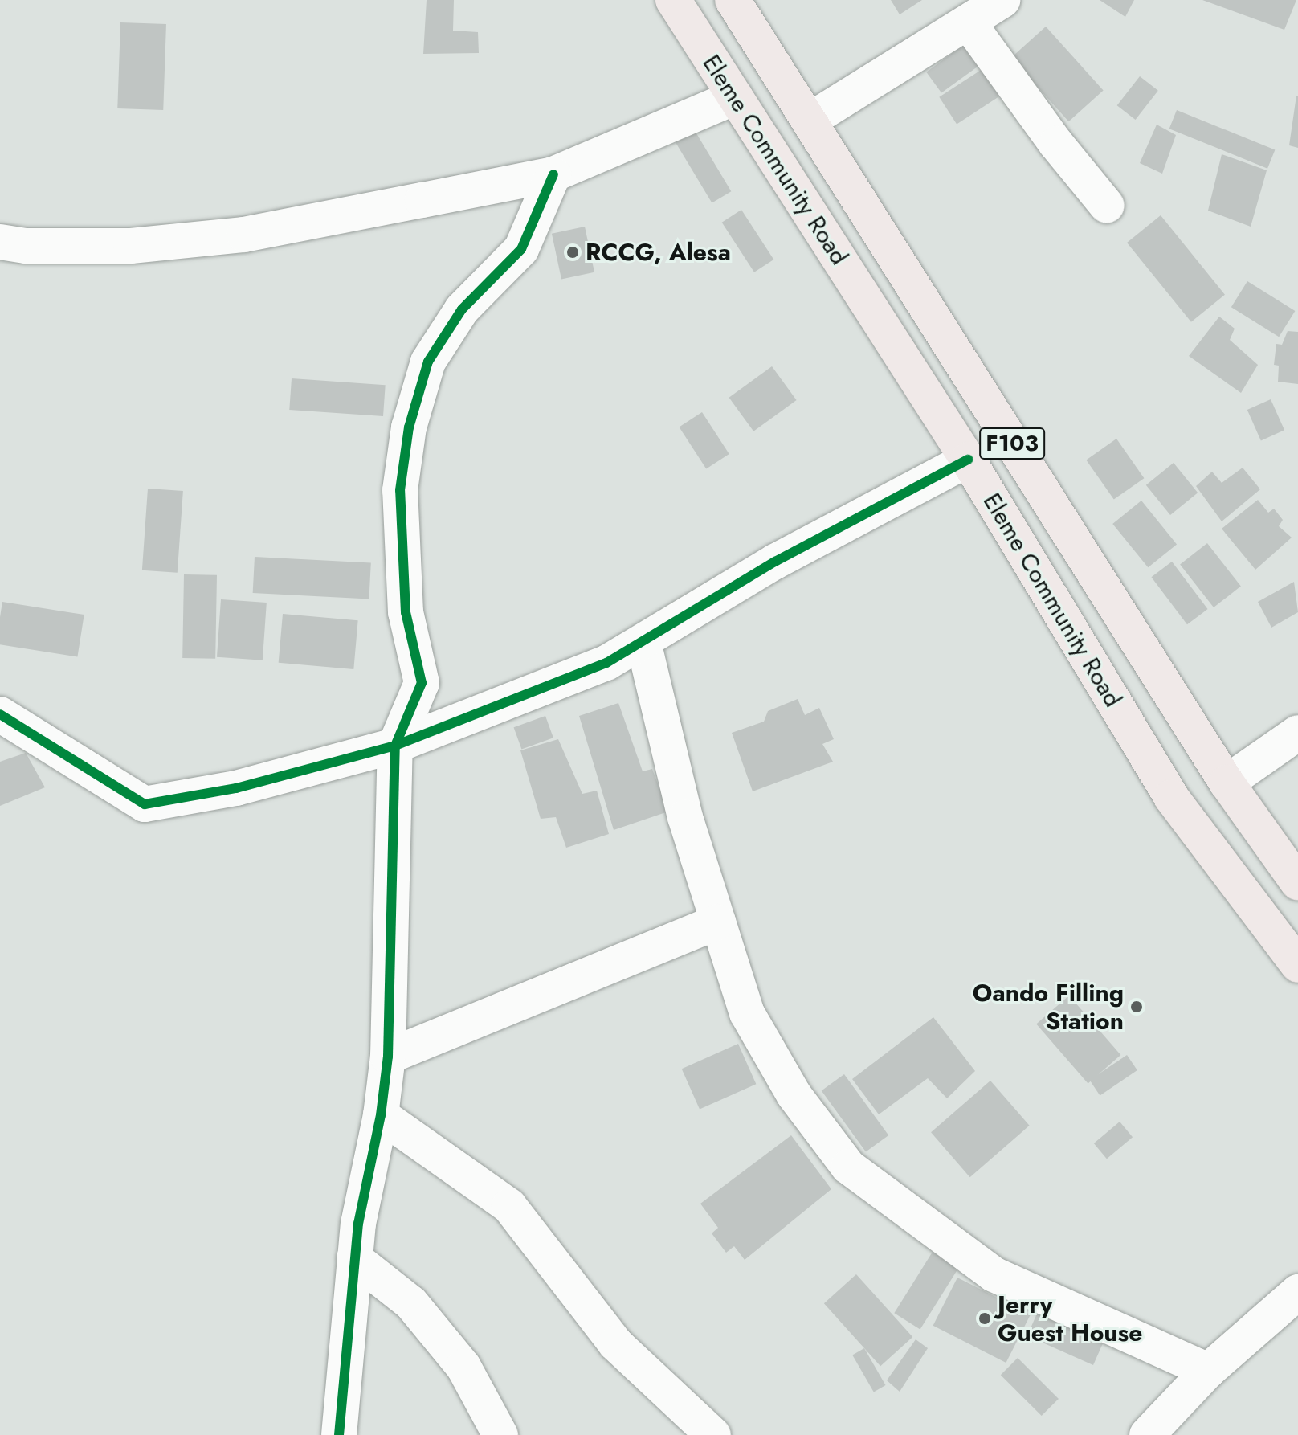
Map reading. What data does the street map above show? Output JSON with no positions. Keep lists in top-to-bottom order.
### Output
{
  "streets": {
    "main road": ["Eleme Community Road", "F103"]
  },
  "places": ["RCCG, Alesa", "Oando Filling Station", "Jerry Guest House"]
}
